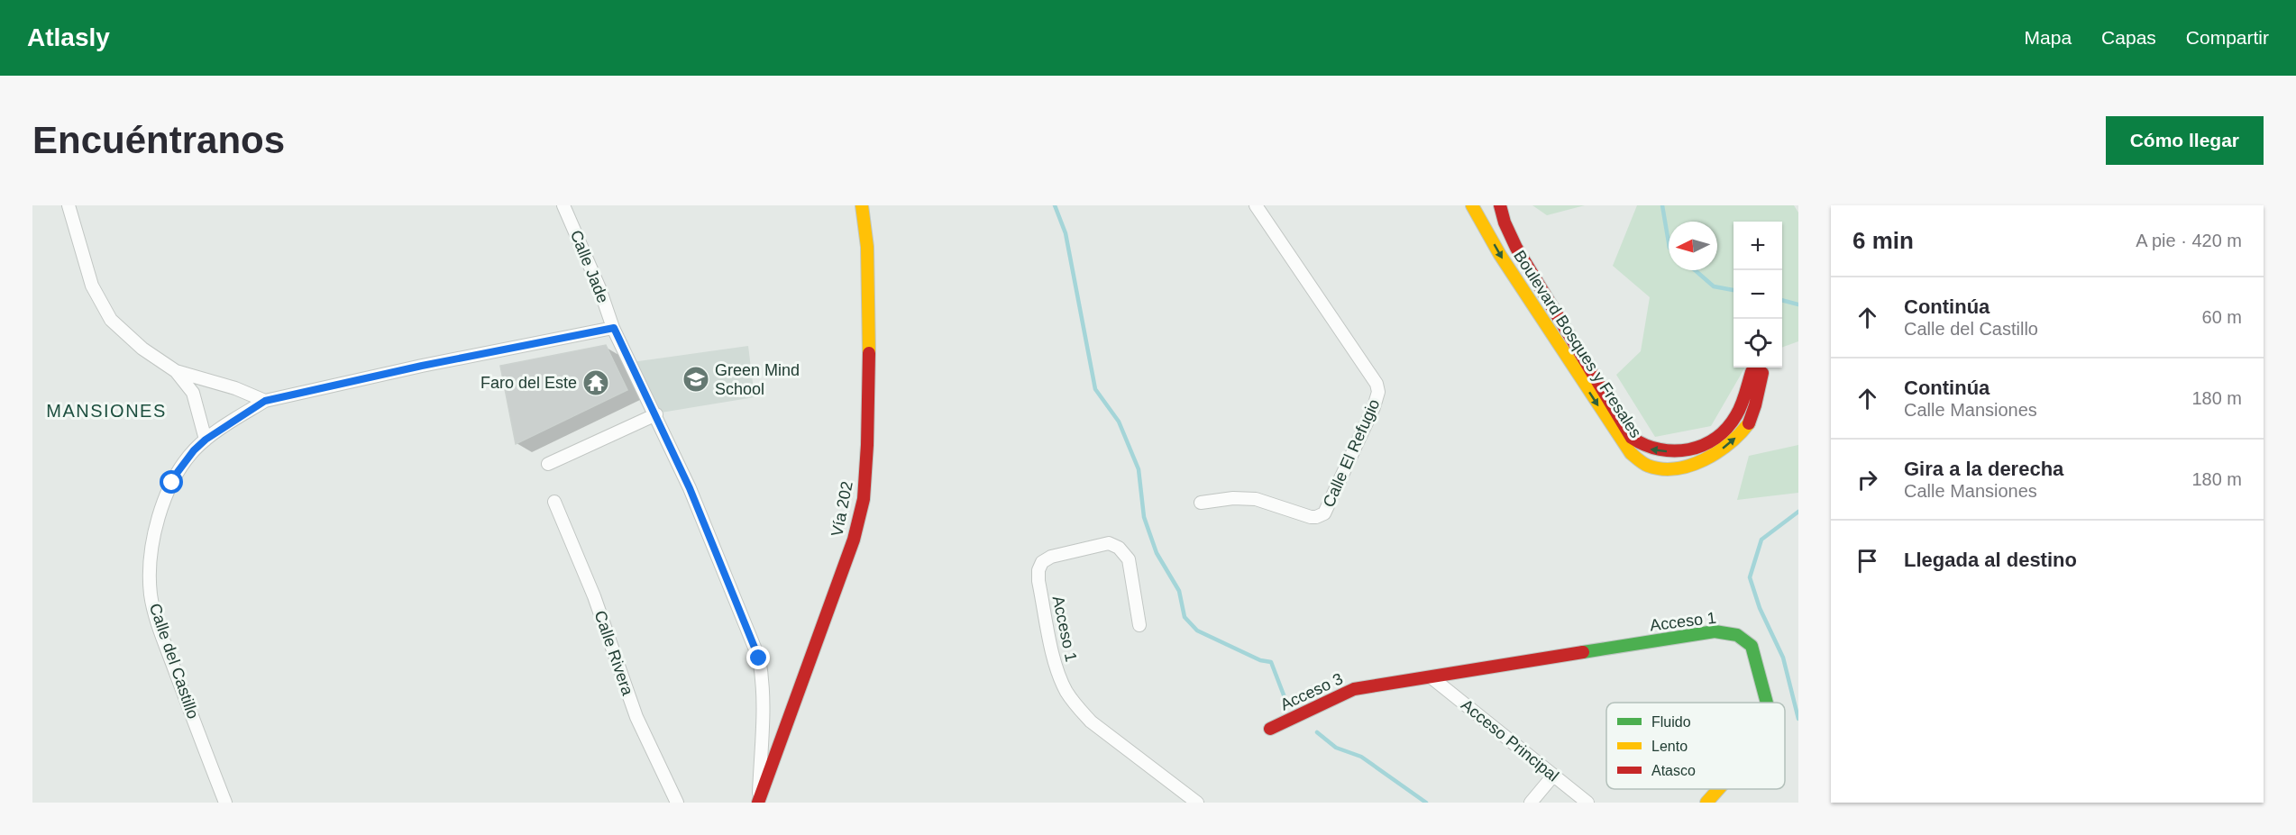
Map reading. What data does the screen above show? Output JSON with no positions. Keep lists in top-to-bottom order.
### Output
{
  "streets": {
    "street": [
      "Calle Jade",
      "Boulevard Bosques y Fresales",
      "Calle El Refugio",
      "Vía 202",
      "Acceso 1",
      "Calle Rivera",
      "Calle del Castillo",
      "Acceso 3",
      "Acceso Principal"
    ]
  },
  "crossings": [
    ["Calle Jade", "Vía 202"],
    ["Acceso 1", "Acceso 3"],
    ["Acceso 1", "Acceso Principal"],
    ["Acceso 3", "Acceso Principal"]
  ],
  "districts": ["MANSIONES"],
  "places": {
    "school or university": ["Green Mind School"],
    "temple": ["Faro del Este"]
  },
  "legend": ["Fluido", "Lento", "Atasco"],
  "north": "left",
  "page": {
    "header": "Atlasly",
    "nav": ["Mapa", "Capas", "Compartir"],
    "buttons": "Cómo llegar",
    "title": "Encuéntranos",
    "heading": ["6 min", "A pie · 420 m"],
    "map_buttons": ["+", "−"],
    "list": [
      ["Continúa", "Calle del Castillo", "60 m"],
      ["Continúa", "Calle Mansiones", "180 m"],
      ["Gira a la derecha", "Calle Mansiones", "180 m"],
      "Llegada al destino"
    ]
  }
}
